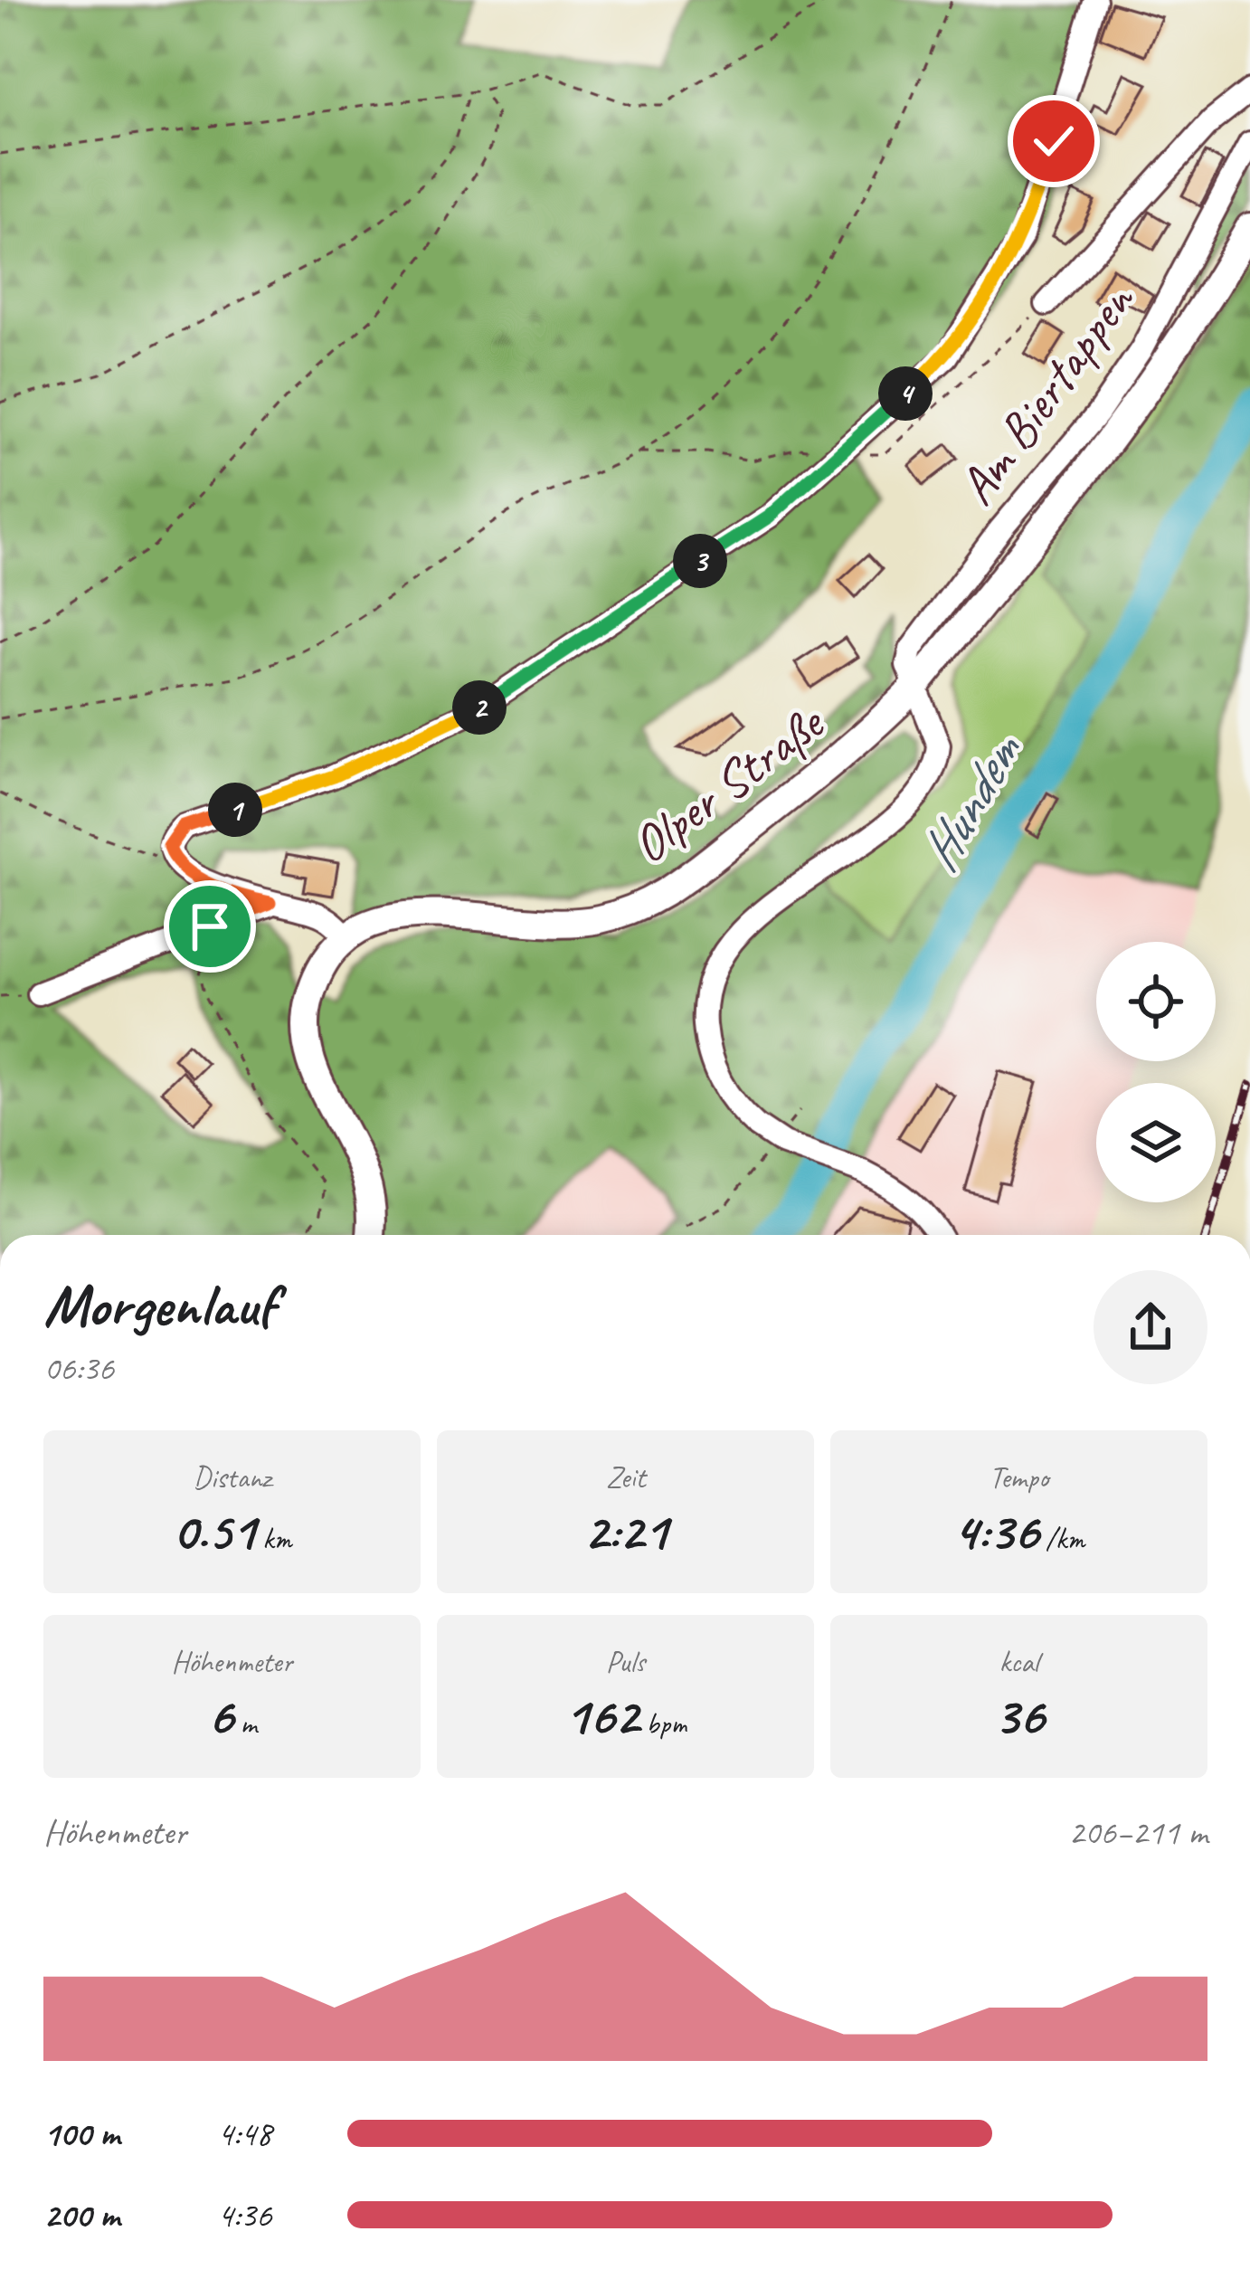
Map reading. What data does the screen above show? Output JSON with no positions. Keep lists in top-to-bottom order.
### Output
{
  "streets": {
    "main road": ["Olper Straße"],
    "street": ["Am Biertappen"]
  },
  "crossings": [
    ["Am Biertappen", "Olper Straße"]
  ],
  "water": ["Hundem"],
  "page": {
    "pins": [
      "4",
      "3",
      "2",
      "1"
    ],
    "heading": ["Morgenlauf", "06:36"],
    "stats": [
      ["Distanz", "0.51 km"],
      ["Zeit", "2:21"],
      ["Tempo", "4:36 /km"],
      ["Höhenmeter", "6 m"],
      ["Puls", "162 bpm"],
      ["kcal", "36"]
    ],
    "chart": ["Höhenmeter", "206–211 m"],
    "list": [
      {
        "name": "100 m",
        "note": "4:48"
      },
      {
        "name": "200 m",
        "note": "4:36"
      }
    ]
  }
}
